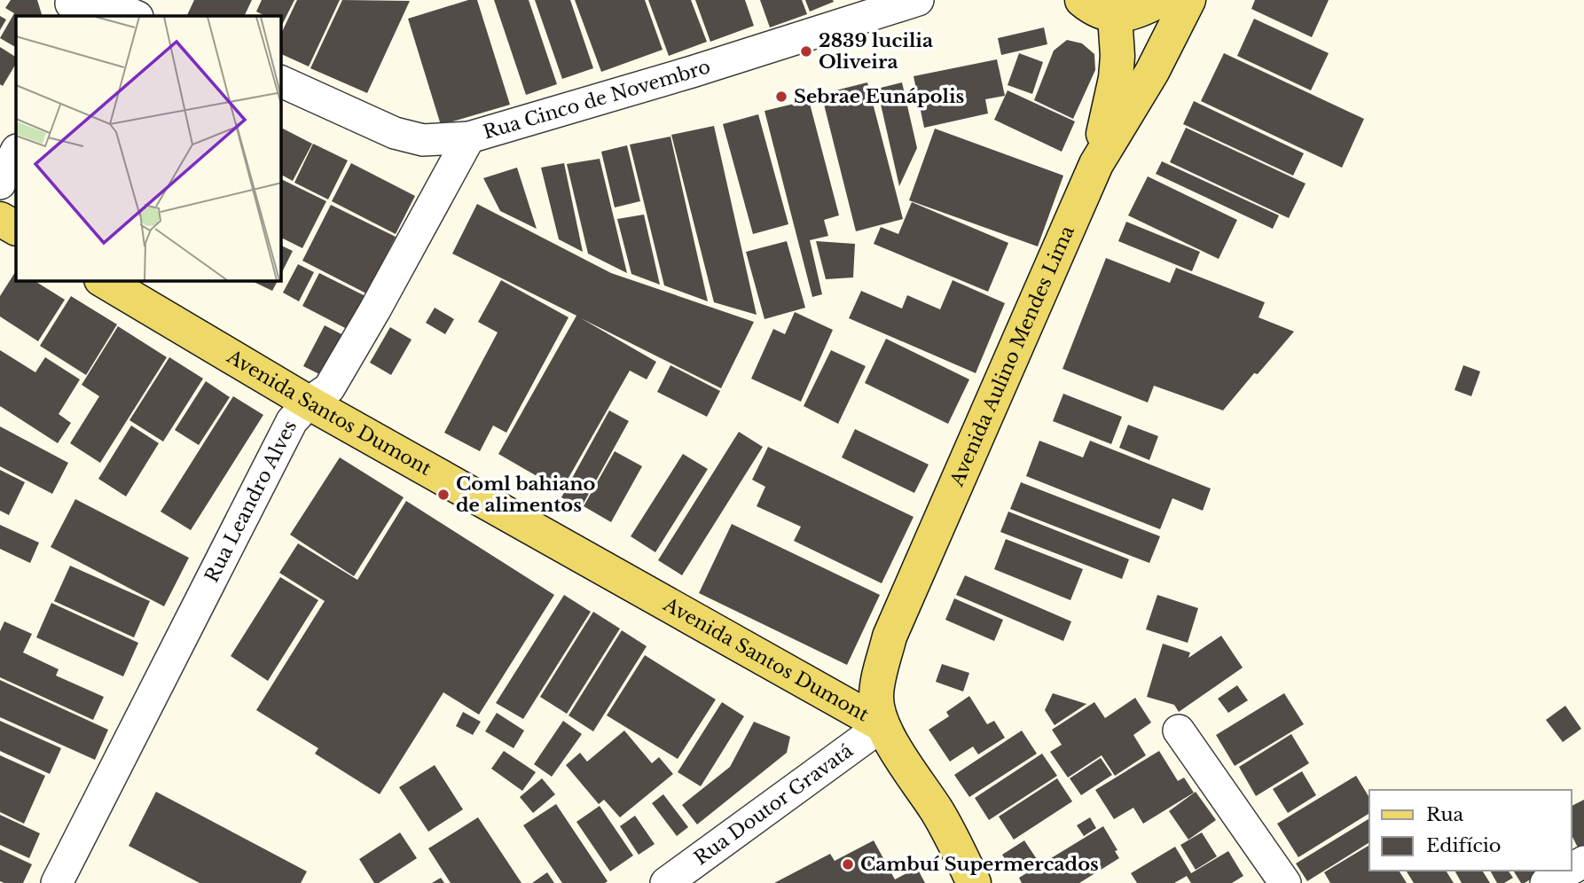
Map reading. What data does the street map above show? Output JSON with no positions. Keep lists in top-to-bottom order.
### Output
{
  "streets": {
    "main road": ["Avenida Aulino Mendes Lima", "Avenida Santos Dumont"],
    "street": ["Rua Cinco de Novembro", "Rua Leandro Alves", "Rua Doutor Gravatá"]
  },
  "crossings": [
    ["Rua Cinco de Novembro", "Rua Leandro Alves"],
    ["Avenida Aulino Mendes Lima", "Avenida Santos Dumont"],
    ["Avenida Aulino Mendes Lima", "Rua Doutor Gravatá"],
    ["Avenida Santos Dumont", "Rua Leandro Alves"],
    ["Avenida Santos Dumont", "Rua Doutor Gravatá"]
  ],
  "places": [
    "2839 lucilia Oliveira",
    "Sebrae Eunápolis",
    "Coml bahiano de alimentos",
    "Cambuí Supermercados"
  ],
  "legend": ["Rua", "Edifício"]
}
